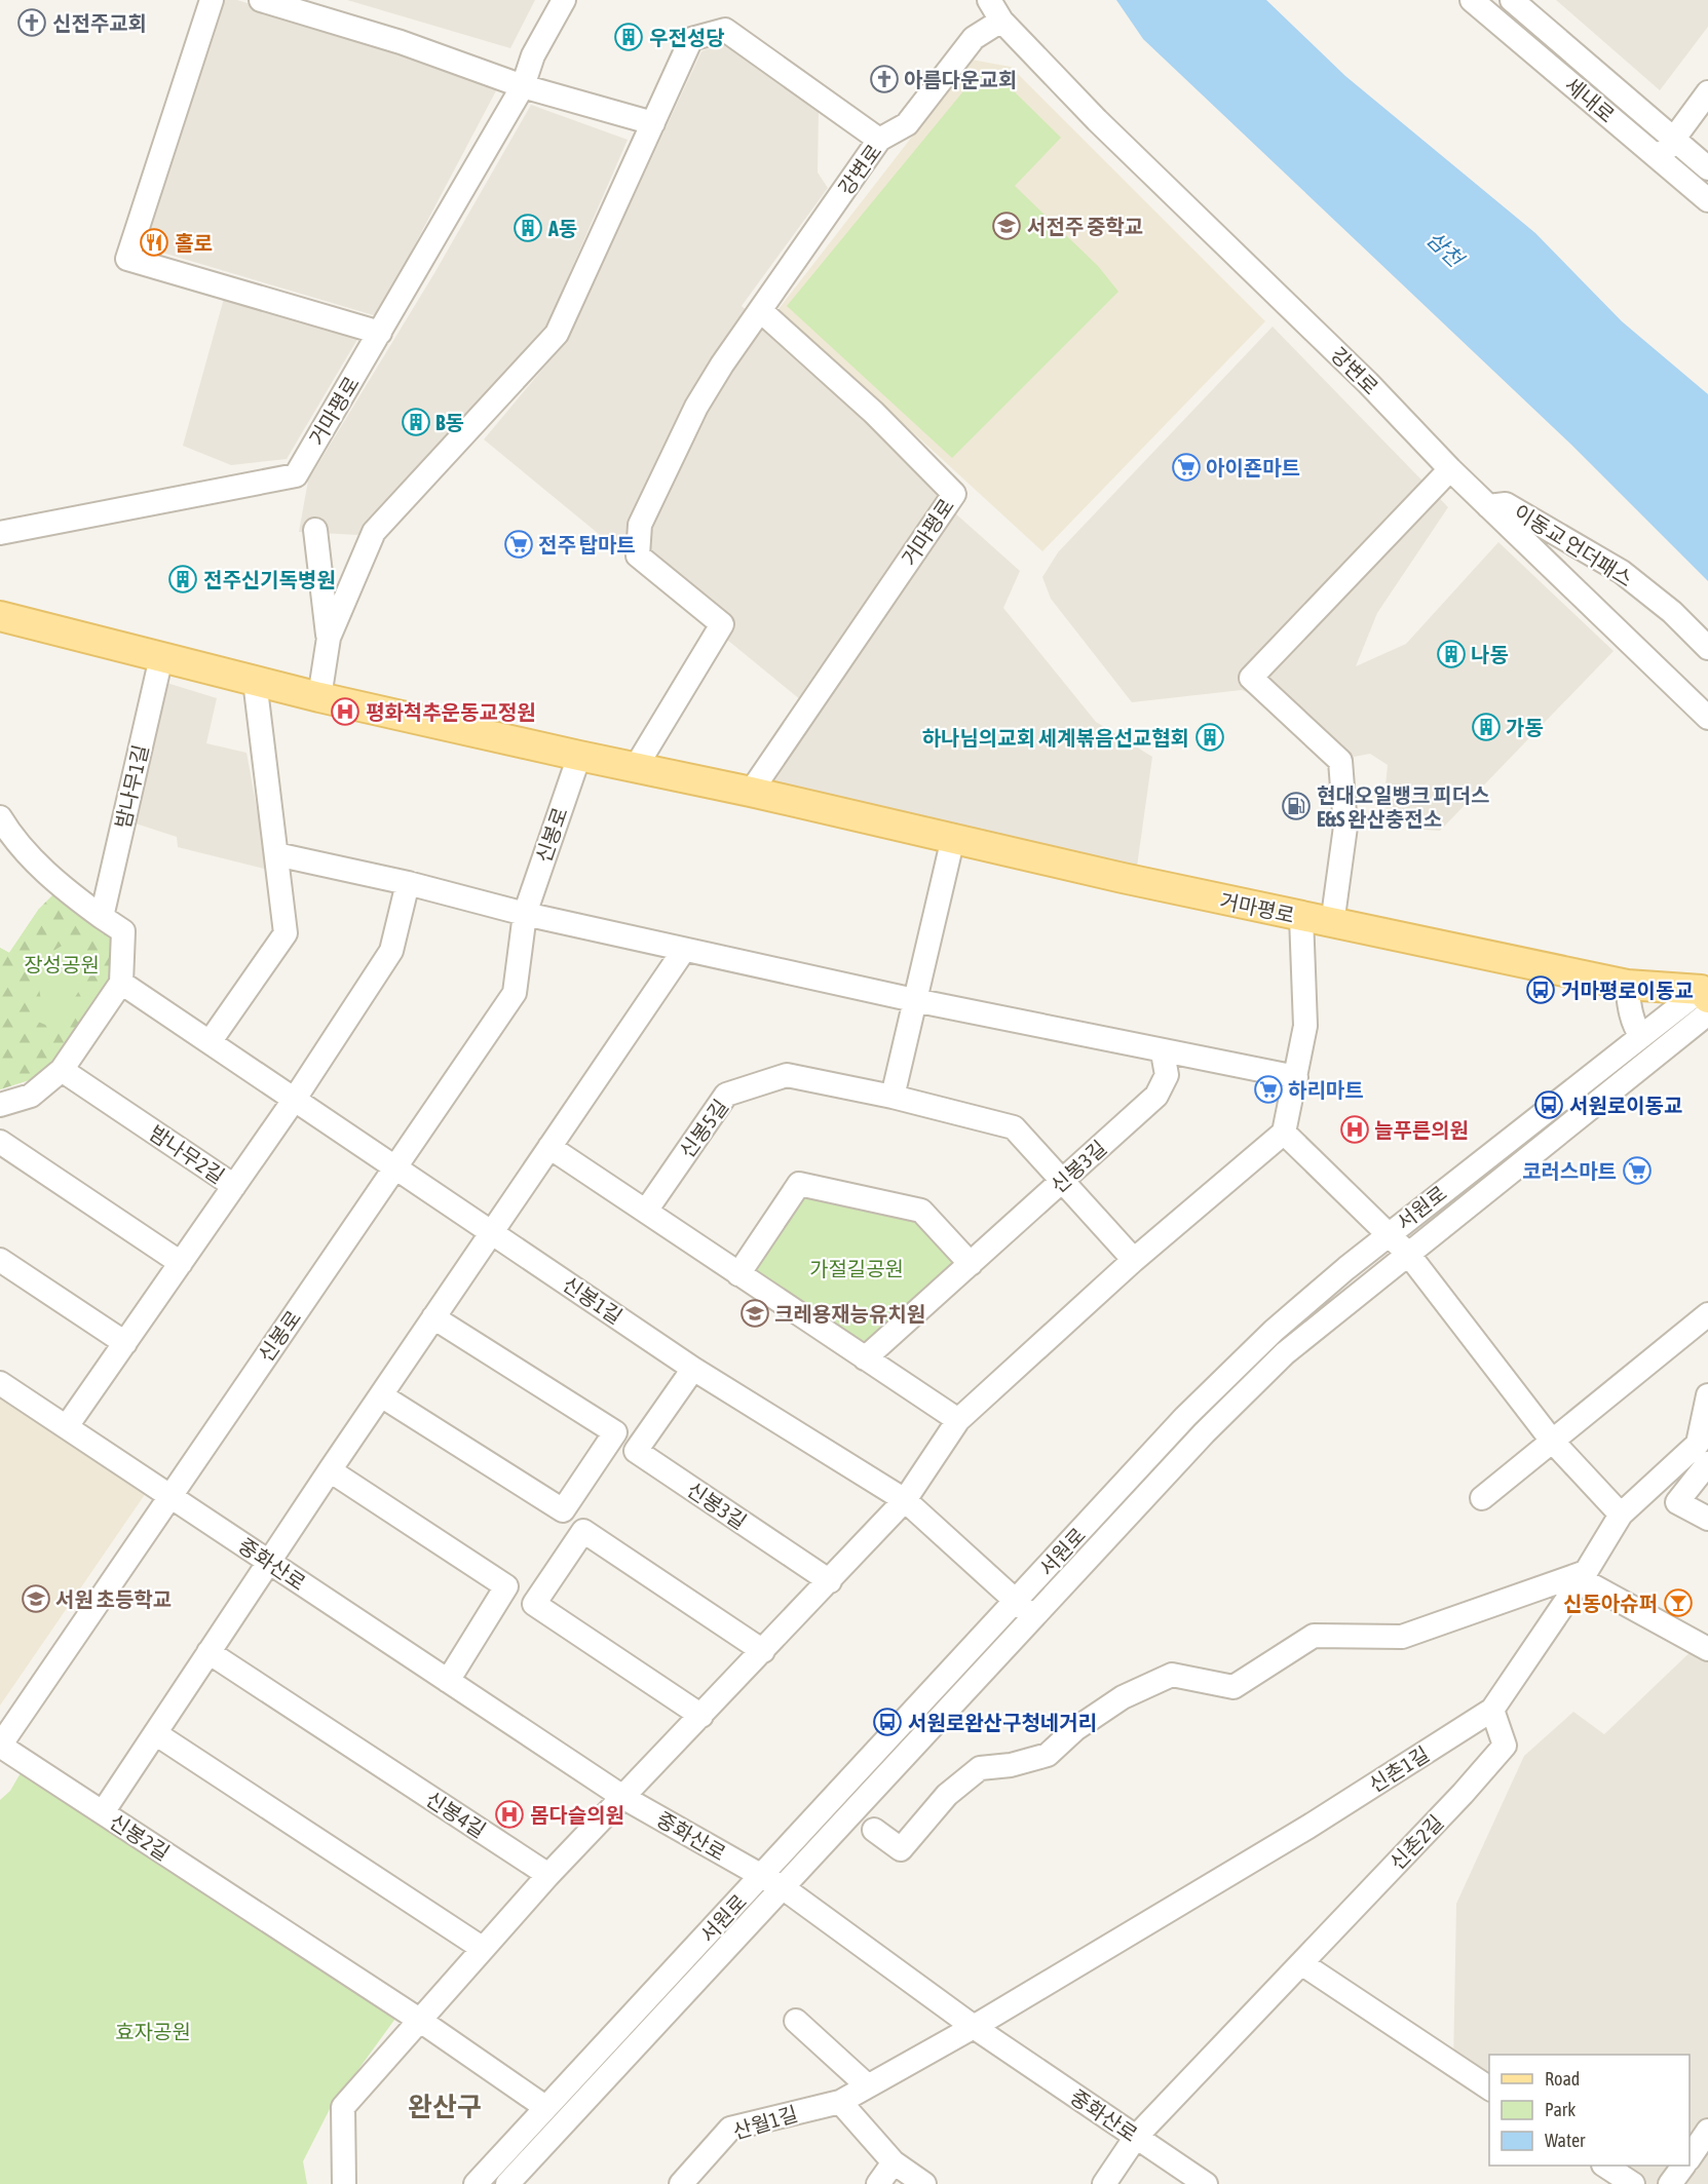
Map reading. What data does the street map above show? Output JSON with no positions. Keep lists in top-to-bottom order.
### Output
{
  "streets": {
    "main road": ["거마평로"],
    "street": [
      "세내로",
      "강변로",
      "이동교 언더패스",
      "밤나무1길",
      "신봉로",
      "신봉5길",
      "밤나무2길",
      "신봉3길",
      "서원로",
      "신봉1길",
      "중화산로",
      "신촌1길",
      "신봉4길",
      "신봉2길",
      "신촌2길",
      "산월1길"
    ]
  },
  "crossings": [
    ["강변로", "거마평로"],
    ["강변로", "이동교 언더패스"],
    ["거마평로", "밤나무1길"],
    ["거마평로", "신봉로"],
    ["거마평로", "서원로"],
    ["신봉로", "신봉1길"],
    ["신봉로", "중화산로"],
    ["신봉5길", "신봉3길"],
    ["신봉3길", "신봉1길"],
    ["서원로", "중화산로"],
    ["서원로", "신촌1길"],
    ["중화산로", "신촌1길"],
    ["중화산로", "신봉2길"],
    ["중화산로", "신촌2길"],
    ["중화산로", "산월1길"],
    ["신촌1길", "신촌2길"],
    ["신촌1길", "산월1길"],
    ["신봉4길", "신봉2길"]
  ],
  "districts": ["완산구"],
  "water": ["삼천"],
  "parks": ["장성공원", "가절길공원", "효자공원"],
  "places": {
    "church": ["신전주교회", "아름다운교회"],
    "building": [
      "우전성당",
      "A동",
      "B동",
      "전주신기독병원",
      "나동",
      "가동",
      "하나님의교회 세계볶음선교협회"
    ],
    "school or university": ["서전주 중학교", "크레용재능유치원", "서원 초등학교"],
    "restaurant": ["홀로"],
    "supermarket": [
      "아이죤마트",
      "전주 탑마트",
      "하리마트",
      "코러스마트"
    ],
    "hospital": ["평화척추운동교정원", "늘푸른의원", "몸다슬의원"],
    "fuel station": ["현대오일뱅크 피더스 E&S 완산충전소"],
    "bus stop": ["거마평로이동교", "서원로이동교", "서원로완산구청네거리"],
    "bar": ["신동아슈퍼"]
  },
  "legend": ["Road", "Park", "Water"]
}
